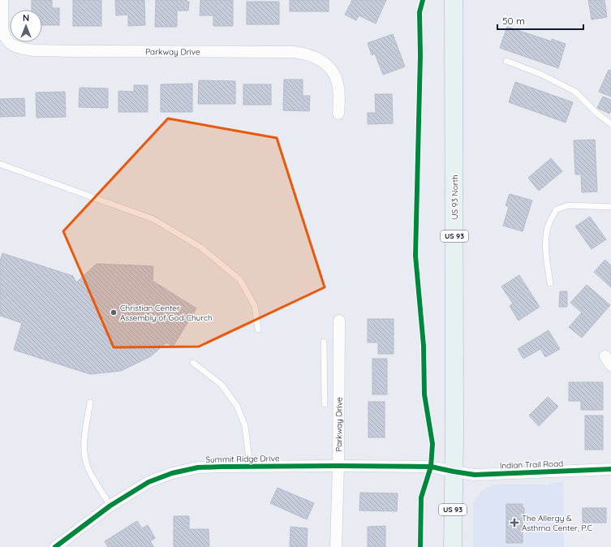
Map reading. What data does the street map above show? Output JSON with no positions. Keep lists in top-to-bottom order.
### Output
{
  "streets": {
    "main road": ["US 93 North", "US 93"],
    "street": ["Parkway Drive", "Summit Ridge Drive", "Indian Trail Road"]
  },
  "crossings": [
    ["Parkway Drive", "Summit Ridge Drive"],
    ["US 93 North", "US 93"],
    ["US 93 North", "Summit Ridge Drive"],
    ["US 93 North", "Indian Trail Road"],
    ["US 93", "Summit Ridge Drive"],
    ["US 93", "Indian Trail Road"],
    ["Summit Ridge Drive", "Indian Trail Road"]
  ],
  "places": {
    "other": ["Christian Center Assembly of God Church"],
    "health": ["The Allergy & Asthma Center, P.C"]
  },
  "scale_bar": "50 m",
  "north": "top"
}
